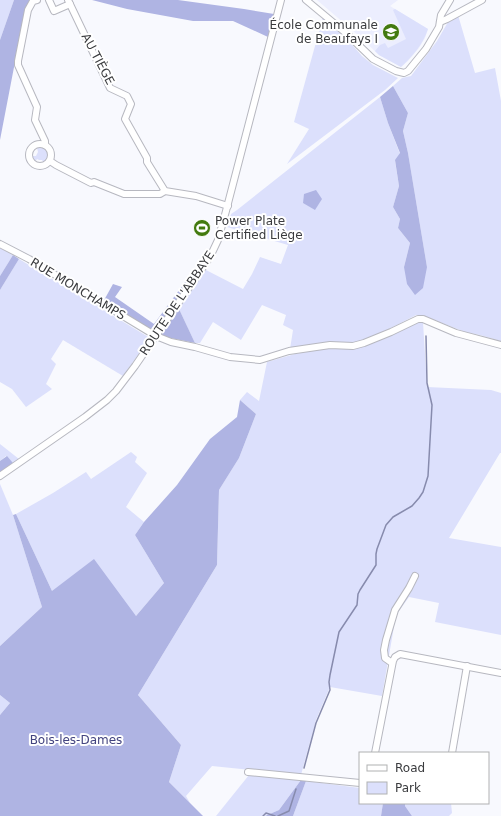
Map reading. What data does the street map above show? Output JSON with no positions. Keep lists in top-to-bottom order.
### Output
{
  "streets": {
    "street": ["AU TIÈGE", "RUE MONCHAMPS", "ROUTE DE L'ABBAYE"]
  },
  "crossings": [
    ["RUE MONCHAMPS", "ROUTE DE L'ABBAYE"]
  ],
  "parks": ["Bois-les-Dames"],
  "places": {
    "school or university": ["École Communale de Beaufays I"],
    "sports": ["Power Plate Certified Liège"]
  },
  "legend": ["Road", "Park"]
}
